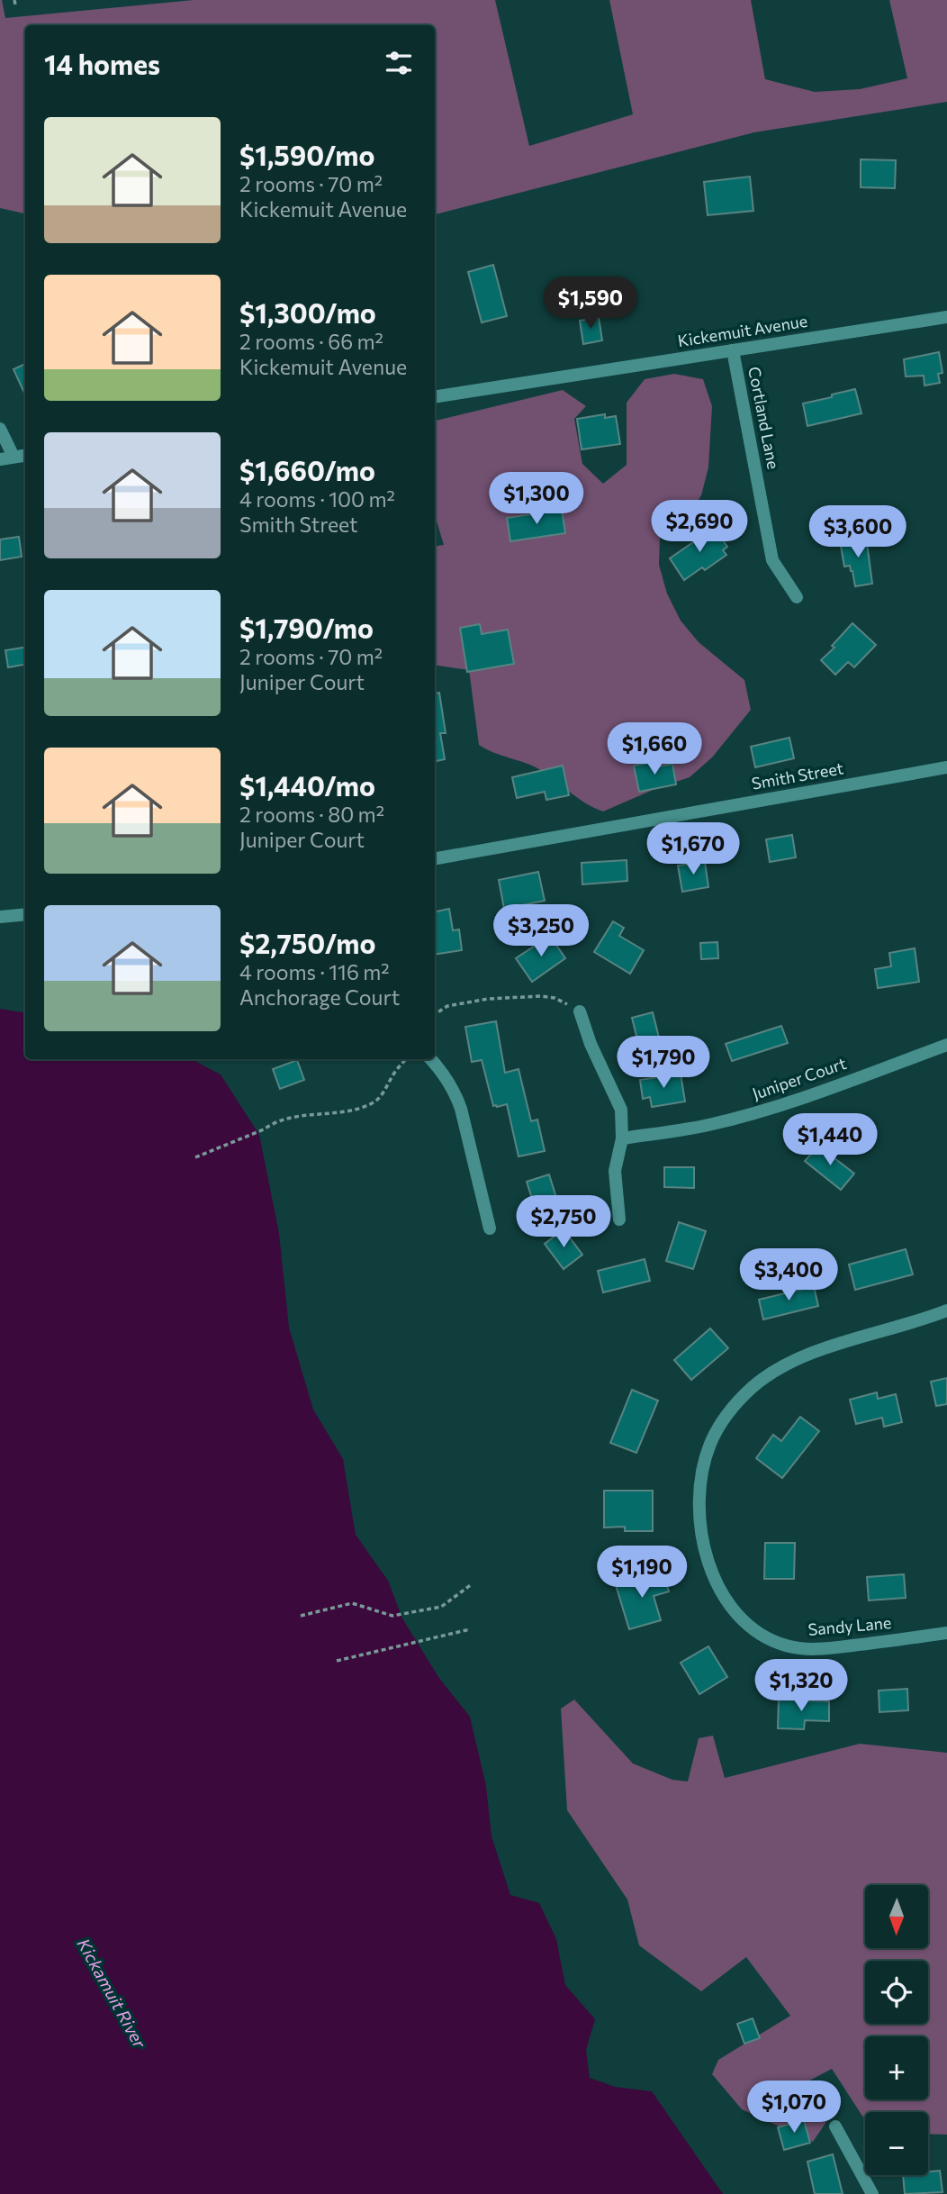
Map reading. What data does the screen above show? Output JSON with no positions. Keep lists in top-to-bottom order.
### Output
{
  "streets": {
    "street": [
      "Kickemuit Avenue",
      "Cortland Lane",
      "Smith Street",
      "Juniper Court",
      "Sandy Lane"
    ]
  },
  "crossings": [
    ["Kickemuit Avenue", "Cortland Lane"]
  ],
  "water": ["Kickamuit River"],
  "north": "bottom",
  "page": {
    "heading": "14 homes",
    "list": [
      {
        "name": "$1,590/mo",
        "note": "2 rooms · 70 m² · Kickemuit Avenue"
      },
      {
        "name": "$1,300/mo",
        "note": "2 rooms · 66 m² · Kickemuit Avenue"
      },
      {
        "name": "$1,660/mo",
        "note": "4 rooms · 100 m² · Smith Street"
      },
      {
        "name": "$1,790/mo",
        "note": "2 rooms · 70 m² · Juniper Court"
      },
      {
        "name": "$1,440/mo",
        "note": "2 rooms · 80 m² · Juniper Court"
      },
      {
        "name": "$2,750/mo",
        "note": "4 rooms · 116 m² · Anchorage Court"
      }
    ],
    "price": [
      "$1,590",
      "$1,300",
      "$2,690",
      "$3,600",
      "$1,660",
      "$1,670",
      "$3,250",
      "$1,790",
      "$1,440",
      "$2,750",
      "$3,400",
      "$1,190",
      "$1,320",
      "$1,070"
    ],
    "map_buttons": ["+", "−"]
  }
}
